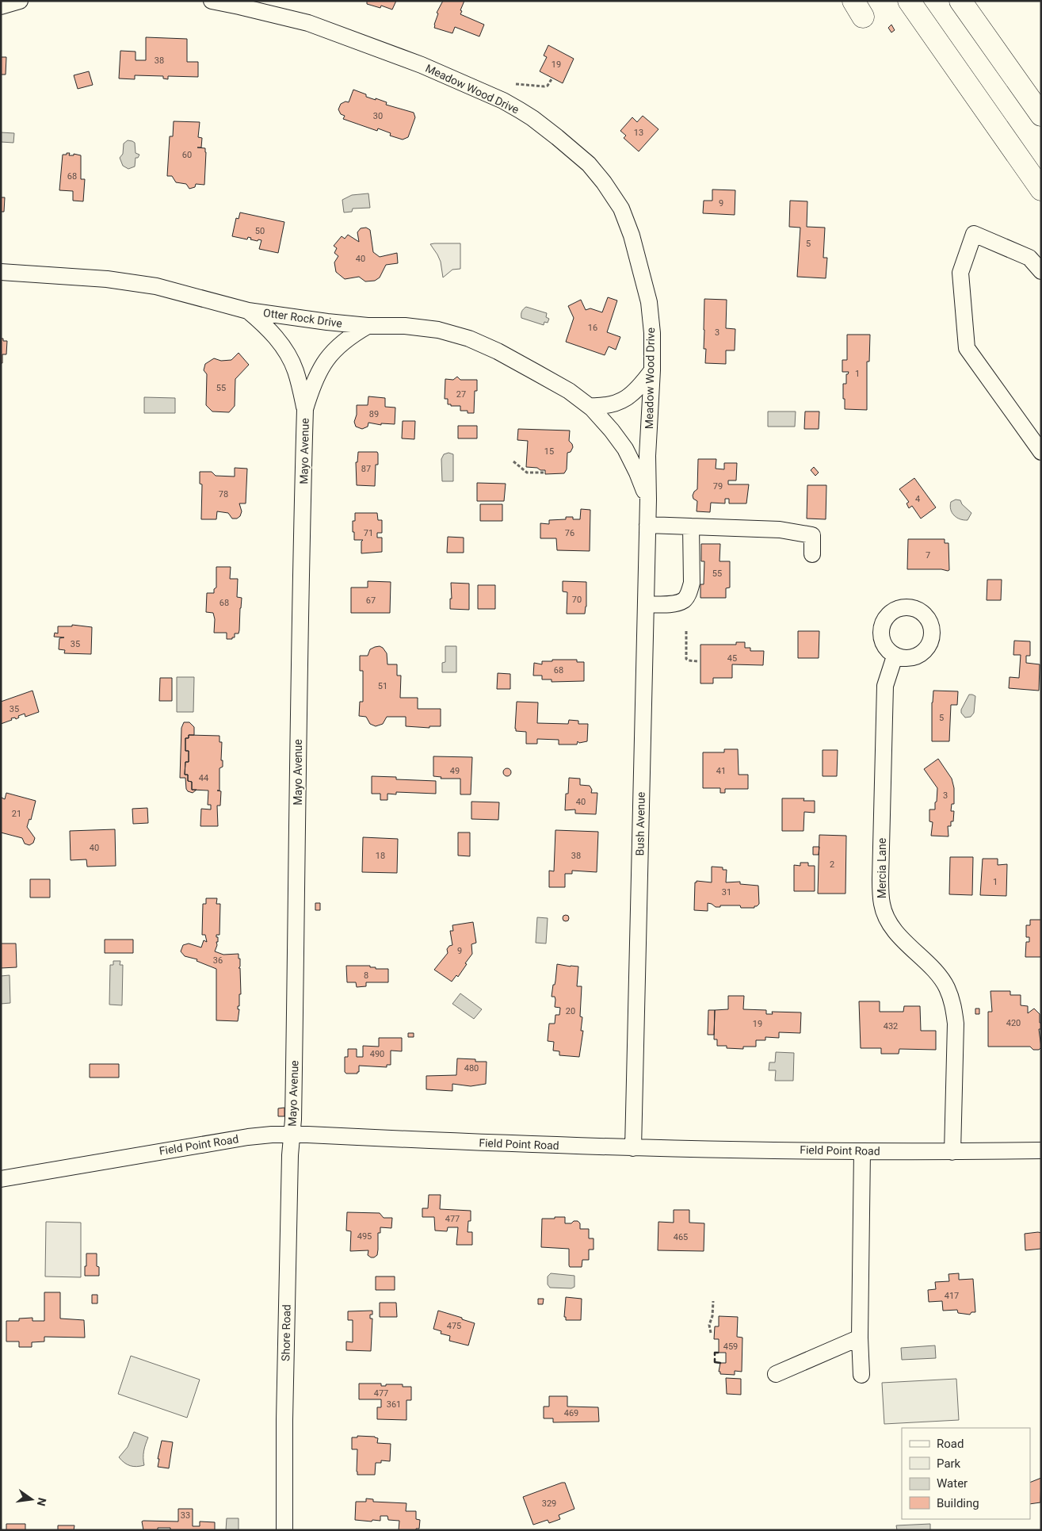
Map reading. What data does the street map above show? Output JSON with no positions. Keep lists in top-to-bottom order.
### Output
{
  "streets": {
    "street": [
      "Meadow Wood Drive",
      "Otter Rock Drive",
      "Mayo Avenue",
      "Bush Avenue",
      "Mercia Lane",
      "Field Point Road",
      "Shore Road"
    ]
  },
  "crossings": [
    ["Meadow Wood Drive", "Otter Rock Drive"],
    ["Meadow Wood Drive", "Bush Avenue"],
    ["Otter Rock Drive", "Mayo Avenue"],
    ["Otter Rock Drive", "Bush Avenue"],
    ["Mayo Avenue", "Field Point Road"],
    ["Mayo Avenue", "Shore Road"],
    ["Bush Avenue", "Field Point Road"],
    ["Mercia Lane", "Field Point Road"],
    ["Field Point Road", "Shore Road"]
  ],
  "house_numbers": [
    "38",
    "19",
    "30",
    "13",
    "60",
    "68",
    "9",
    "50",
    "5",
    "40",
    "16",
    "3",
    "1",
    "55",
    "27",
    "89",
    "15",
    "87",
    "79",
    "78",
    "4",
    "71",
    "76",
    "7",
    "55",
    "70",
    "67",
    "68",
    "35",
    "45",
    "68",
    "51",
    "35",
    "5",
    "49",
    "41",
    "44",
    "3",
    "40",
    "21",
    "40",
    "18",
    "38",
    "2",
    "1",
    "31",
    "9",
    "36",
    "8",
    "20",
    "420",
    "19",
    "432",
    "490",
    "480",
    "477",
    "495",
    "465",
    "417",
    "475",
    "459",
    "477",
    "361",
    "469",
    "329",
    "33"
  ],
  "legend": [
    "Road",
    "Park",
    "Water",
    "Building"
  ],
  "north": "right"
}
